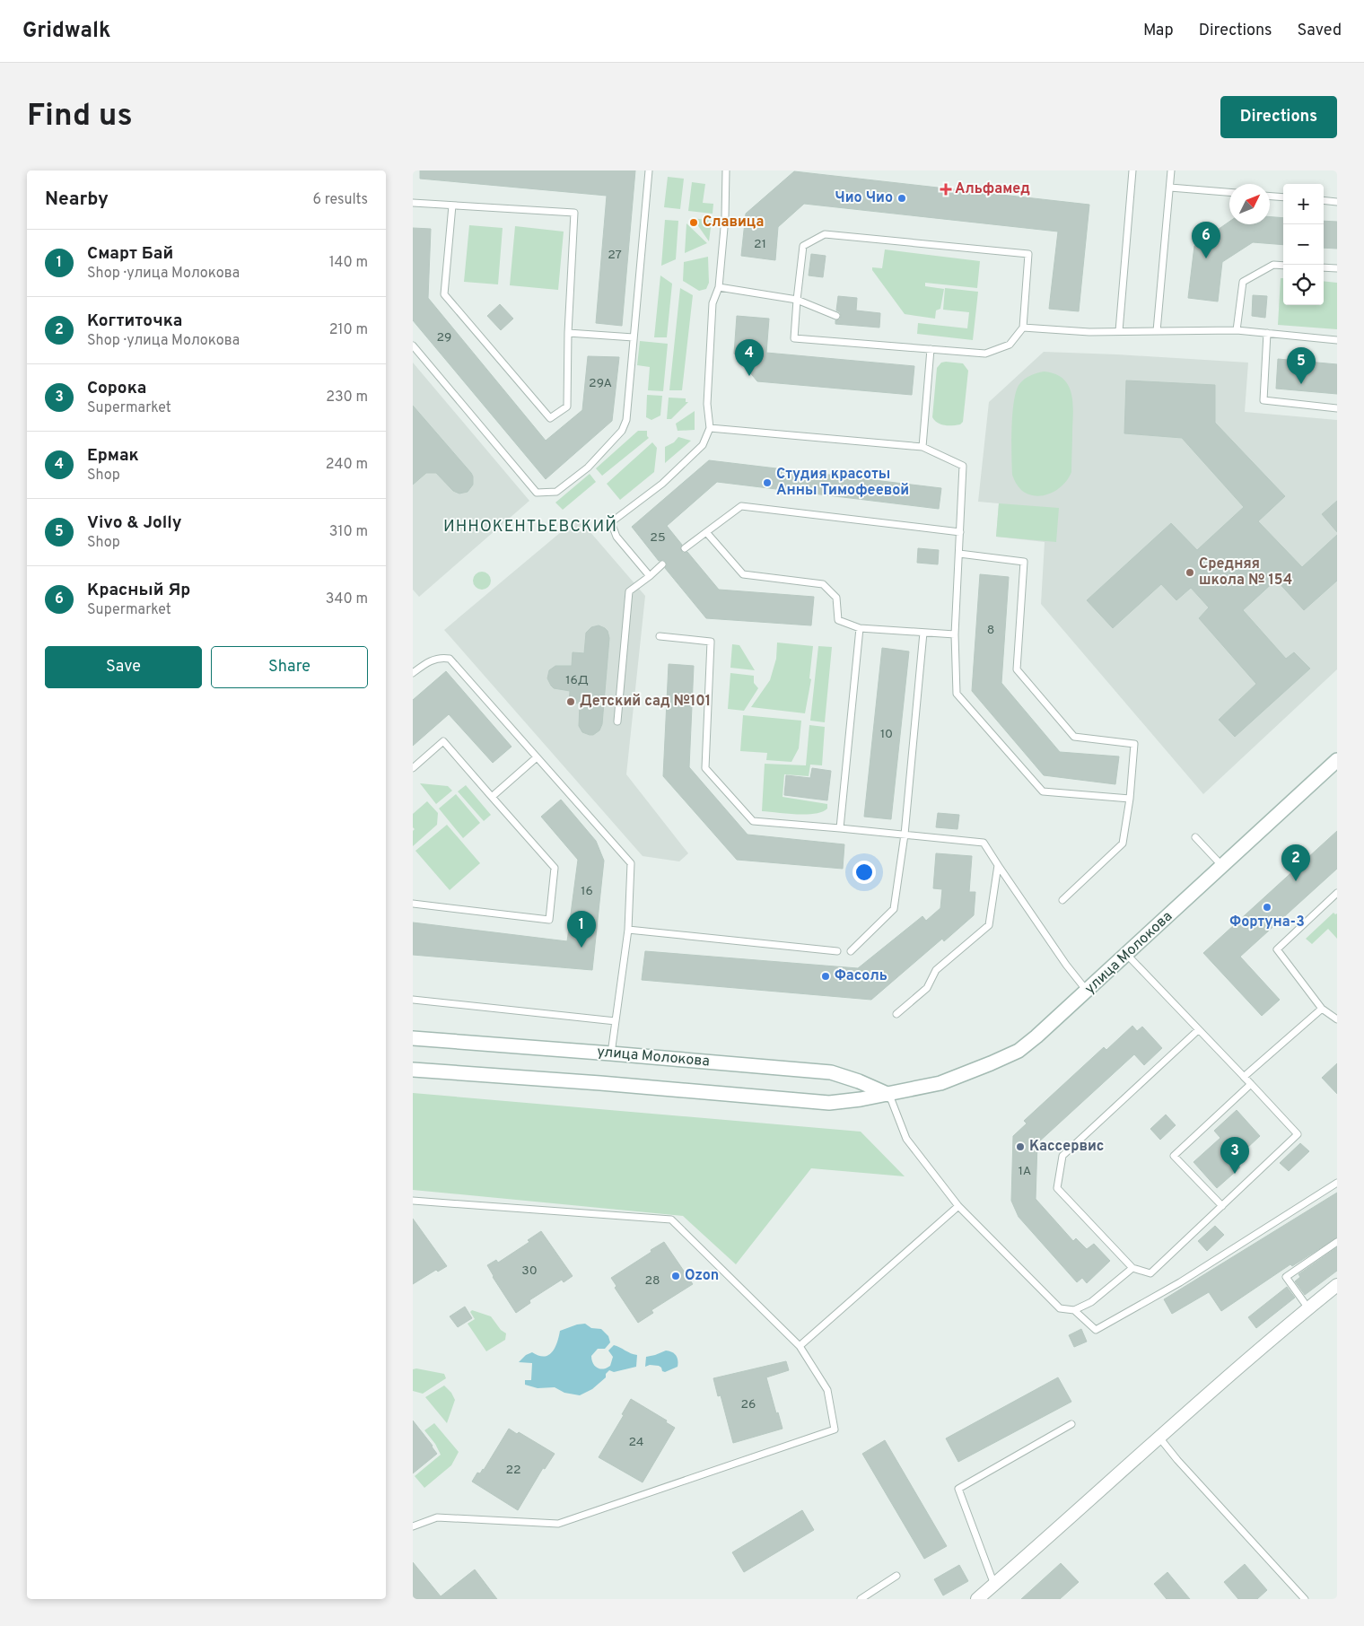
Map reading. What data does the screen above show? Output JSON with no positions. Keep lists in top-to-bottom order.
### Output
{
  "streets": {
    "street": ["улица Молокова"]
  },
  "districts": ["ИННОКЕНТЬЕВСКИЙ"],
  "places": {
    "health": ["Альфамед"],
    "other": [
      "Чио Чио",
      "Славица",
      "Студия красоты Анны Тимофеевой",
      "Средняя школа № 154",
      "Детский сад №101",
      "Фортуна-3",
      "Фасоль",
      "Кассервис",
      "Ozon"
    ]
  },
  "house_numbers": [
    "21",
    "27",
    "29",
    "29А",
    "25",
    "8",
    "16Д",
    "10",
    "16",
    "1А",
    "30",
    "28",
    "26",
    "24",
    "22"
  ],
  "north": "top right",
  "page": {
    "header": "Gridwalk",
    "nav": ["Map", "Directions", "Saved"],
    "buttons": [
      "Directions",
      ["Save", "Share"]
    ],
    "title": "Find us",
    "heading": ["Nearby", "6 results"],
    "map_buttons": ["+", "−"],
    "pins": [
      "6",
      "4",
      "5",
      "2",
      "1",
      "3"
    ],
    "list": [
      {
        "mark": "1",
        "name": "Смарт Бай",
        "note": "Shop · улица Молокова",
        "value": "140 m"
      },
      {
        "mark": "2",
        "name": "Когтиточка",
        "note": "Shop · улица Молокова",
        "value": "210 m"
      },
      {
        "mark": "3",
        "name": "Сорока",
        "note": "Supermarket",
        "value": "230 m"
      },
      {
        "mark": "4",
        "name": "Ермак",
        "note": "Shop",
        "value": "240 m"
      },
      {
        "mark": "5",
        "name": "Vivo & Jolly",
        "note": "Shop",
        "value": "310 m"
      },
      {
        "mark": "6",
        "name": "Красный Яр",
        "note": "Supermarket",
        "value": "340 m"
      }
    ]
  }
}
